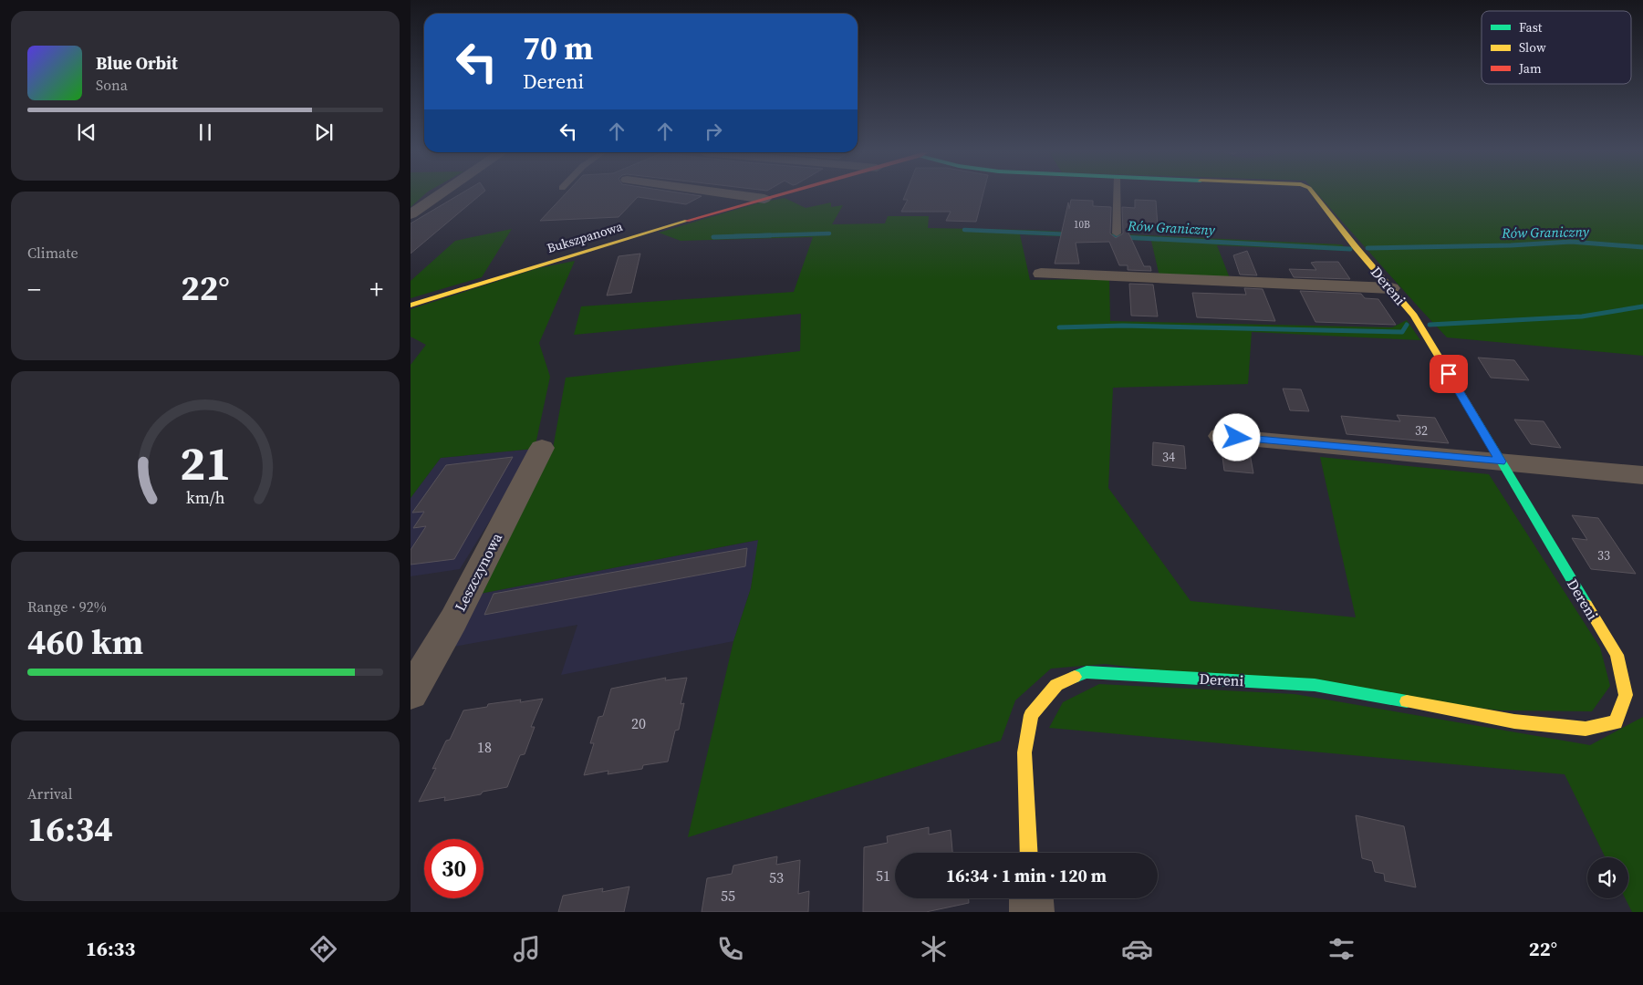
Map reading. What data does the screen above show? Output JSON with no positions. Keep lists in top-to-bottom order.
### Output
{
  "streets": {
    "street": ["Bukszpanowa", "Dereni", "Leszczynowa"]
  },
  "water": ["Rów Graniczny"],
  "house_numbers": [
    "10B",
    "32",
    "34",
    "33",
    "20",
    "18",
    "51",
    "53",
    "55"
  ],
  "legend": ["Fast", "Slow", "Jam"],
  "page": {
    "turn": ["70 m", "Dereni"],
    "song": ["Blue Orbit", "Sona"],
    "tile": [
      "Climate",
      ["Range · 92%", "460 km"],
      ["Arrival", "16:34"]
    ],
    "heat": ["−", "22°", "+"],
    "limit": "30",
    "trip": "16:34 · 1 min · 120 m",
    "tabs": ["16:33", "22°"],
    "gauge": ["21", "km/h"]
  }
}
